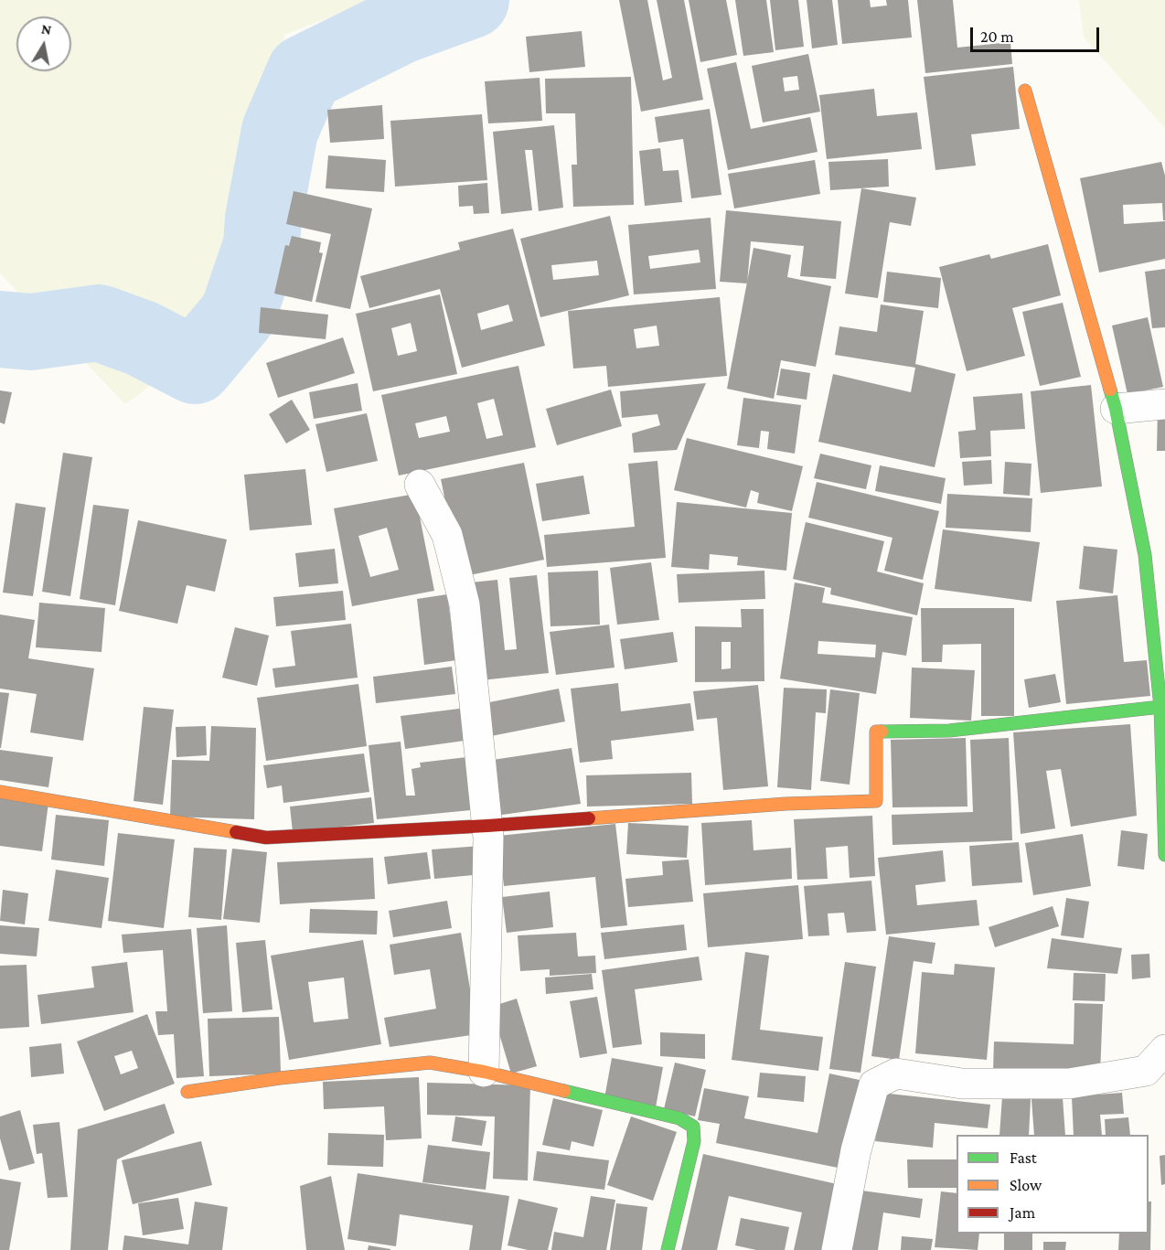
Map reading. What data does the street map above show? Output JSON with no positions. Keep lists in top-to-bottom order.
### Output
{
  "legend": ["Fast", "Slow", "Jam"],
  "scale_bar": "20 m",
  "north": "top"
}
